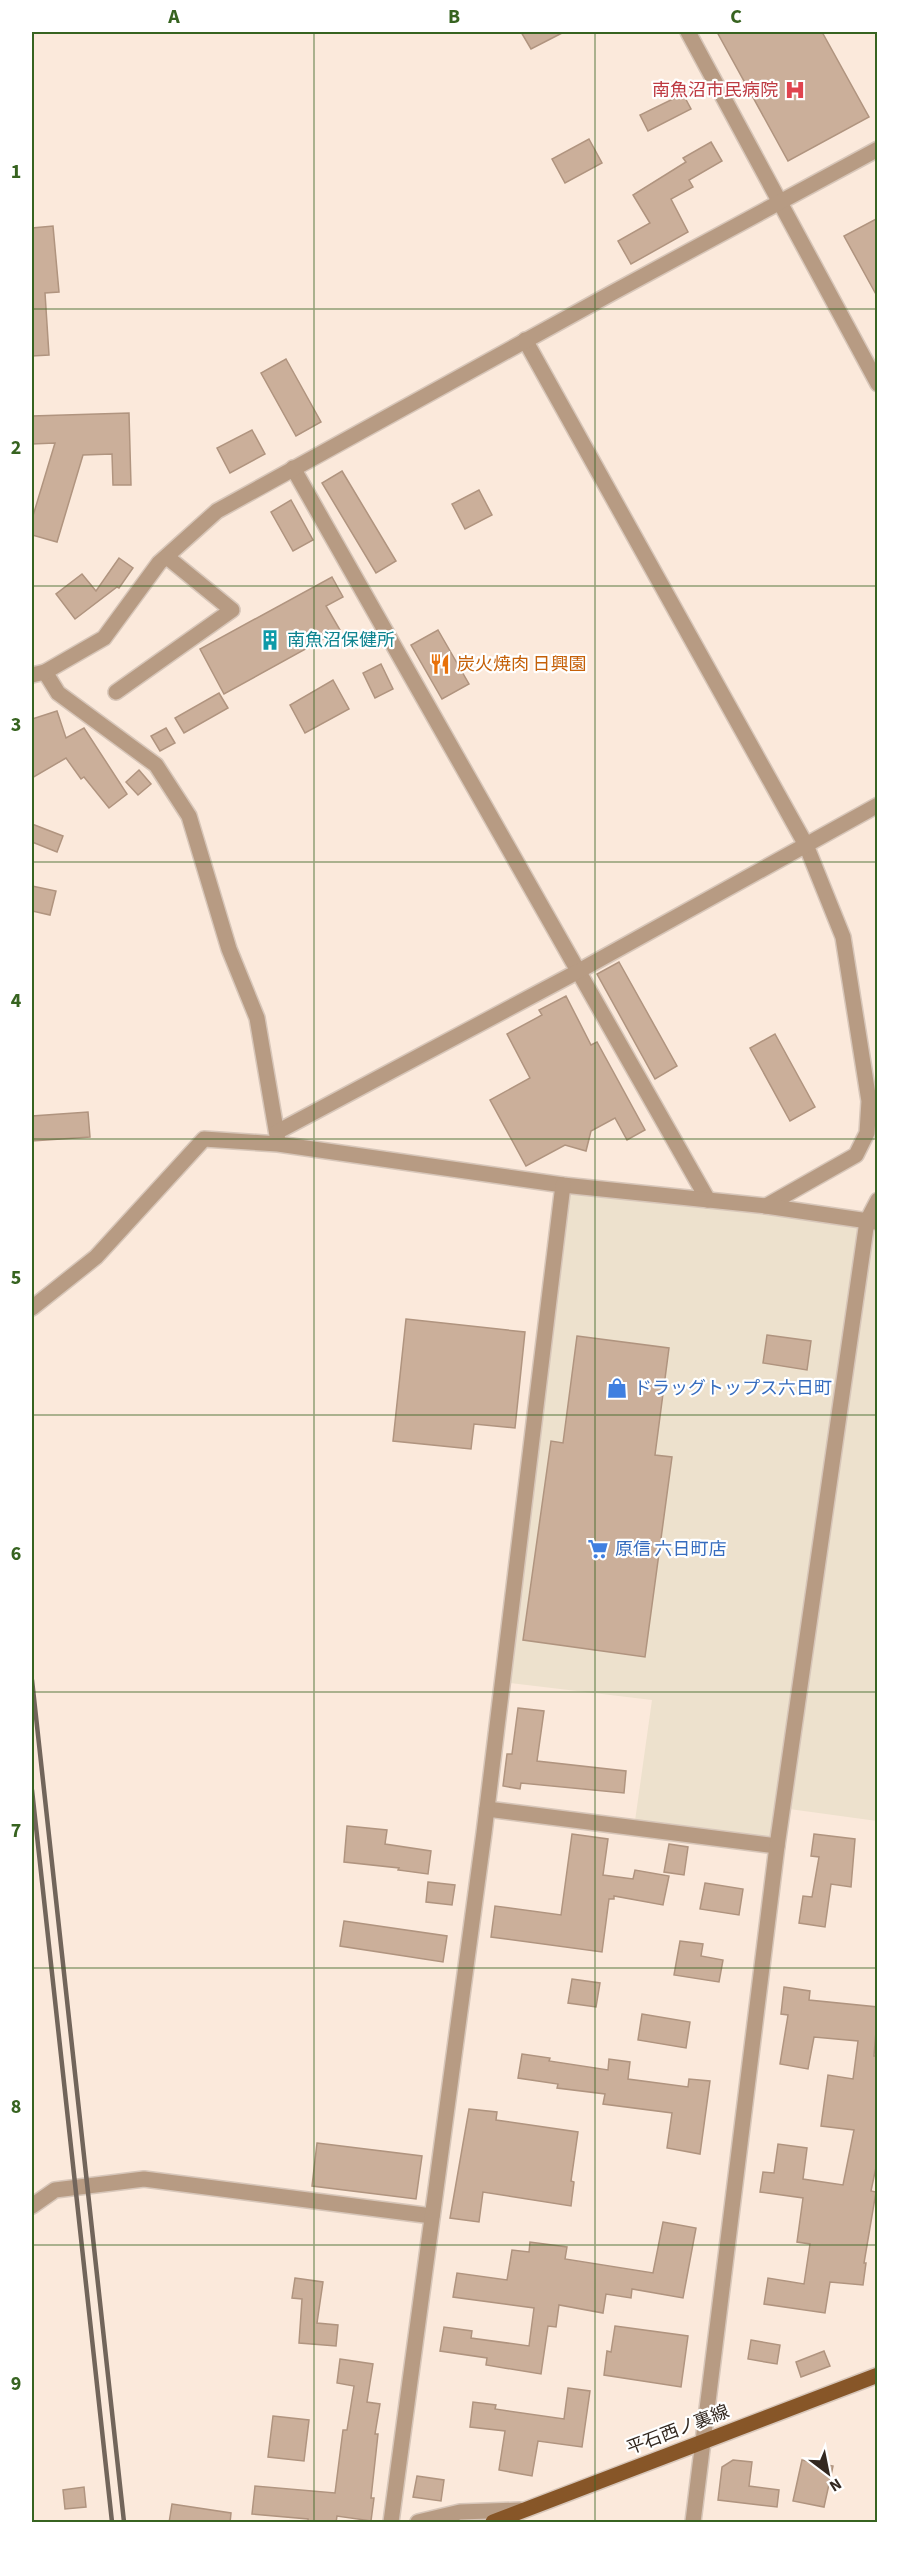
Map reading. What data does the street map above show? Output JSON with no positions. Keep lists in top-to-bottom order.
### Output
{
  "streets": {
    "main road": ["平石西ノ裏線"]
  },
  "places": {
    "hospital": ["南魚沼市民病院"],
    "building": ["南魚沼保健所"],
    "restaurant": ["炭火焼肉 日興園"],
    "shop": ["ドラッグトップス六日町"],
    "supermarket": ["原信 六日町店"]
  },
  "north": "bottom right",
  "grid": {
    "columns": ["A", "B", "C"],
    "rows": [
      "1",
      "2",
      "3",
      "4",
      "5",
      "6",
      "7",
      "8",
      "9"
    ]
  }
}
